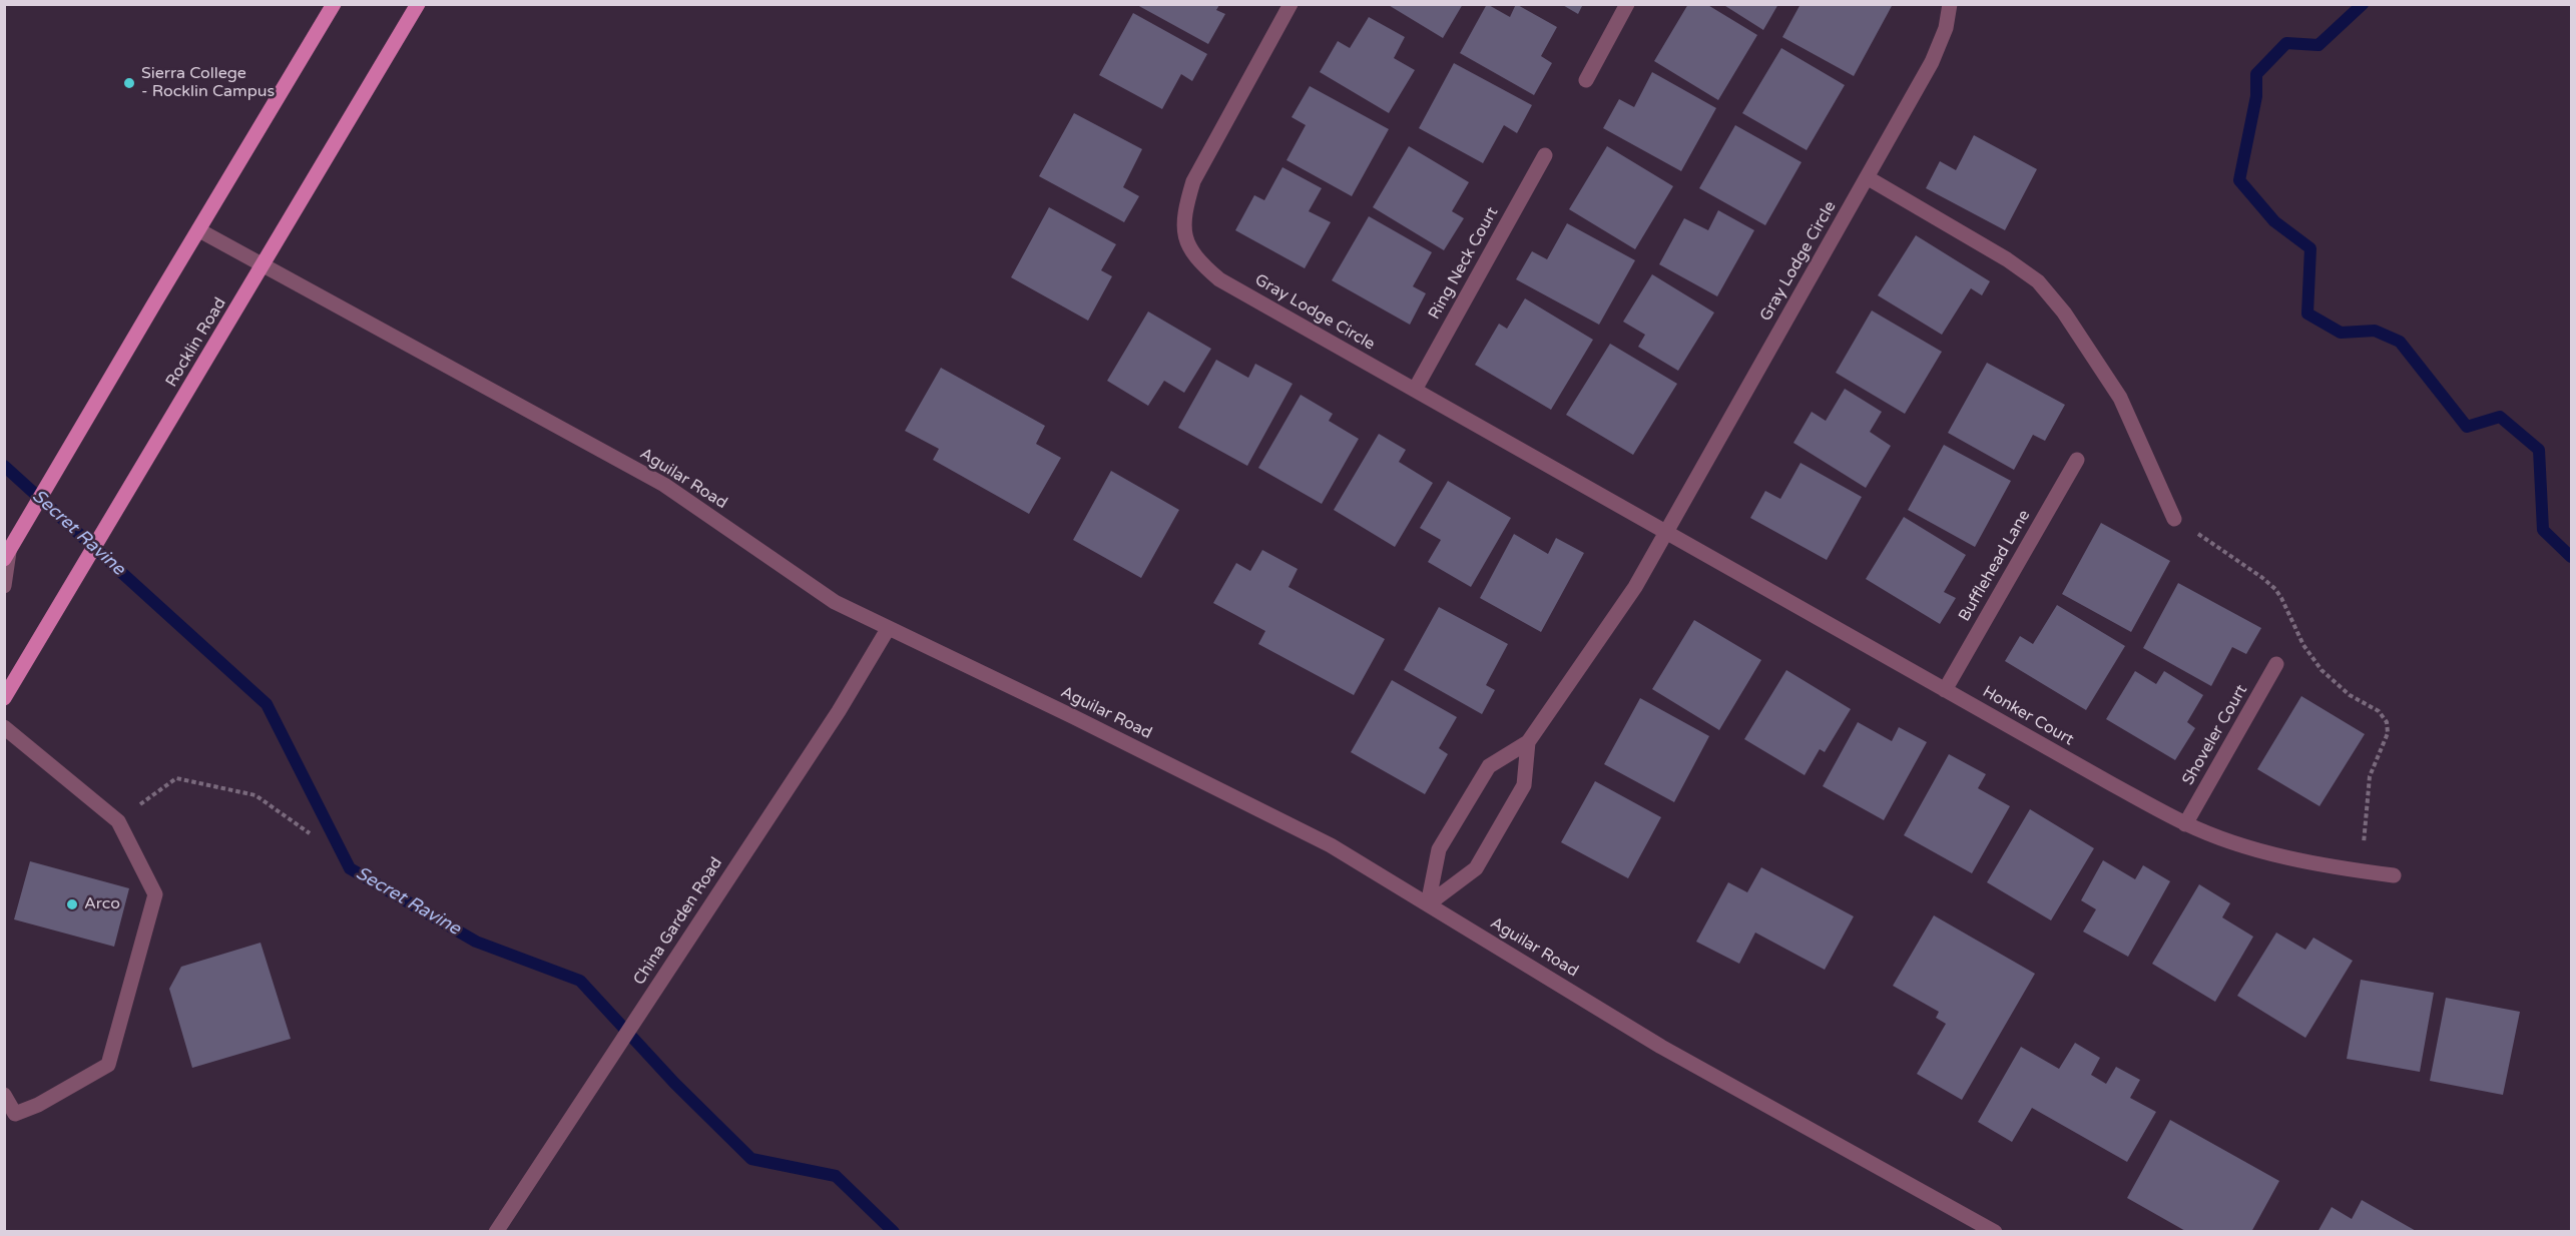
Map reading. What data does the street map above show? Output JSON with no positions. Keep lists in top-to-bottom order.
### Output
{
  "streets": {
    "main road": ["Rocklin Road"],
    "street": [
      "Gray Lodge Circle",
      "Ring Neck Court",
      "Aguilar Road",
      "Bufflehead Lane",
      "Honker Court",
      "Shoveler Court",
      "China Garden Road"
    ]
  },
  "crossings": [
    ["Gray Lodge Circle", "Ring Neck Court"],
    ["Gray Lodge Circle", "Honker Court"],
    ["Rocklin Road", "Aguilar Road"],
    ["Aguilar Road", "China Garden Road"],
    ["Bufflehead Lane", "Honker Court"],
    ["Honker Court", "Shoveler Court"]
  ],
  "water": ["Secret Ravine"],
  "places": ["Sierra College - Rocklin Campus", "Arco"]
}
